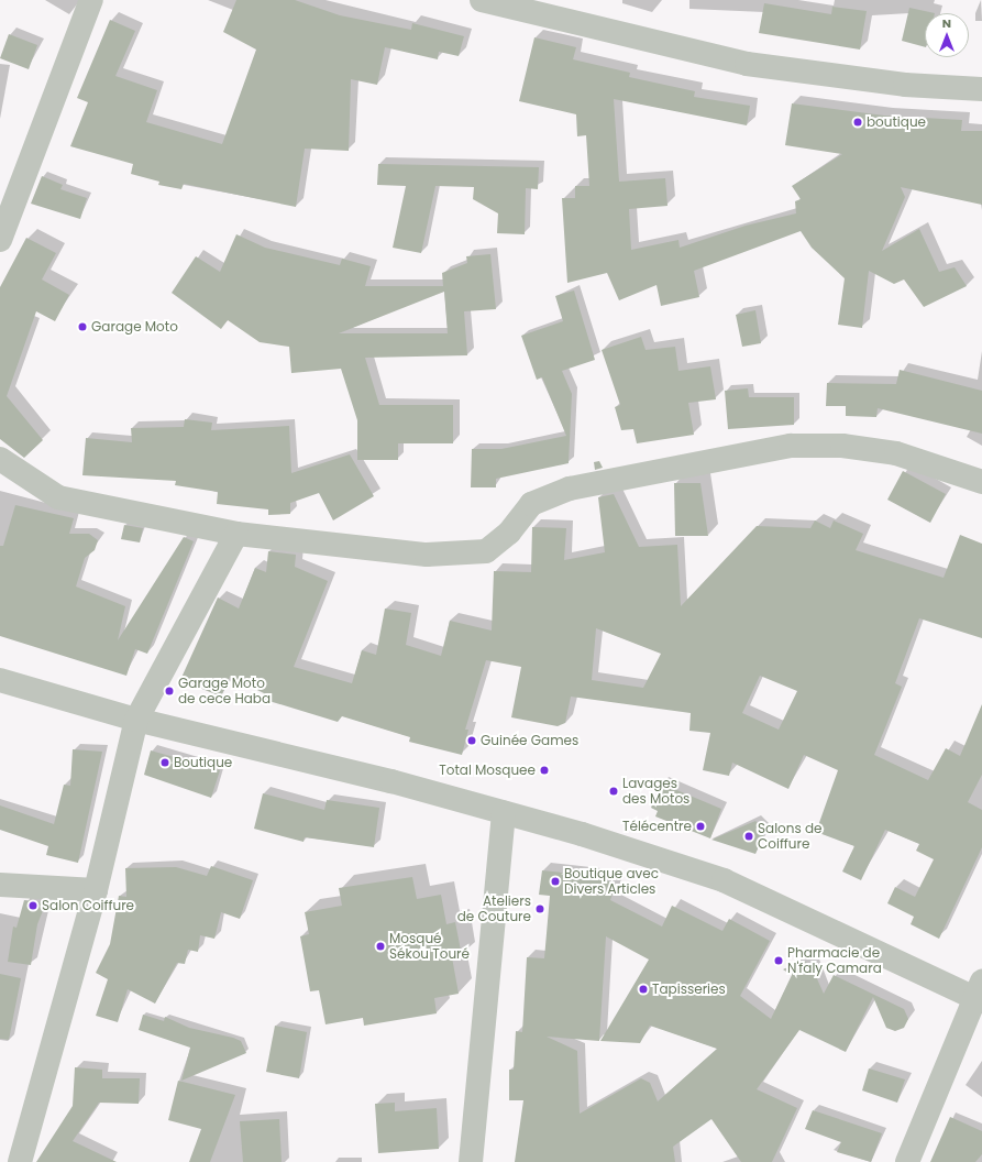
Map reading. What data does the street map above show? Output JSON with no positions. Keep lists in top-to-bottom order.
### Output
{
  "places": [
    "boutique",
    "Garage Moto",
    "Garage Moto de cece Haba",
    "Guinée Games",
    "Boutique",
    "Total Mosquee",
    "Lavages des Motos",
    "Télécentre",
    "Salons de Coiffure",
    "Boutique avec Divers Articles",
    "Salon Coiffure",
    "Ateliers de Couture",
    "Mosqué Sékou Touré",
    "Pharmacie de N'faly Camara",
    "Tapisseries"
  ],
  "north": "top"
}
